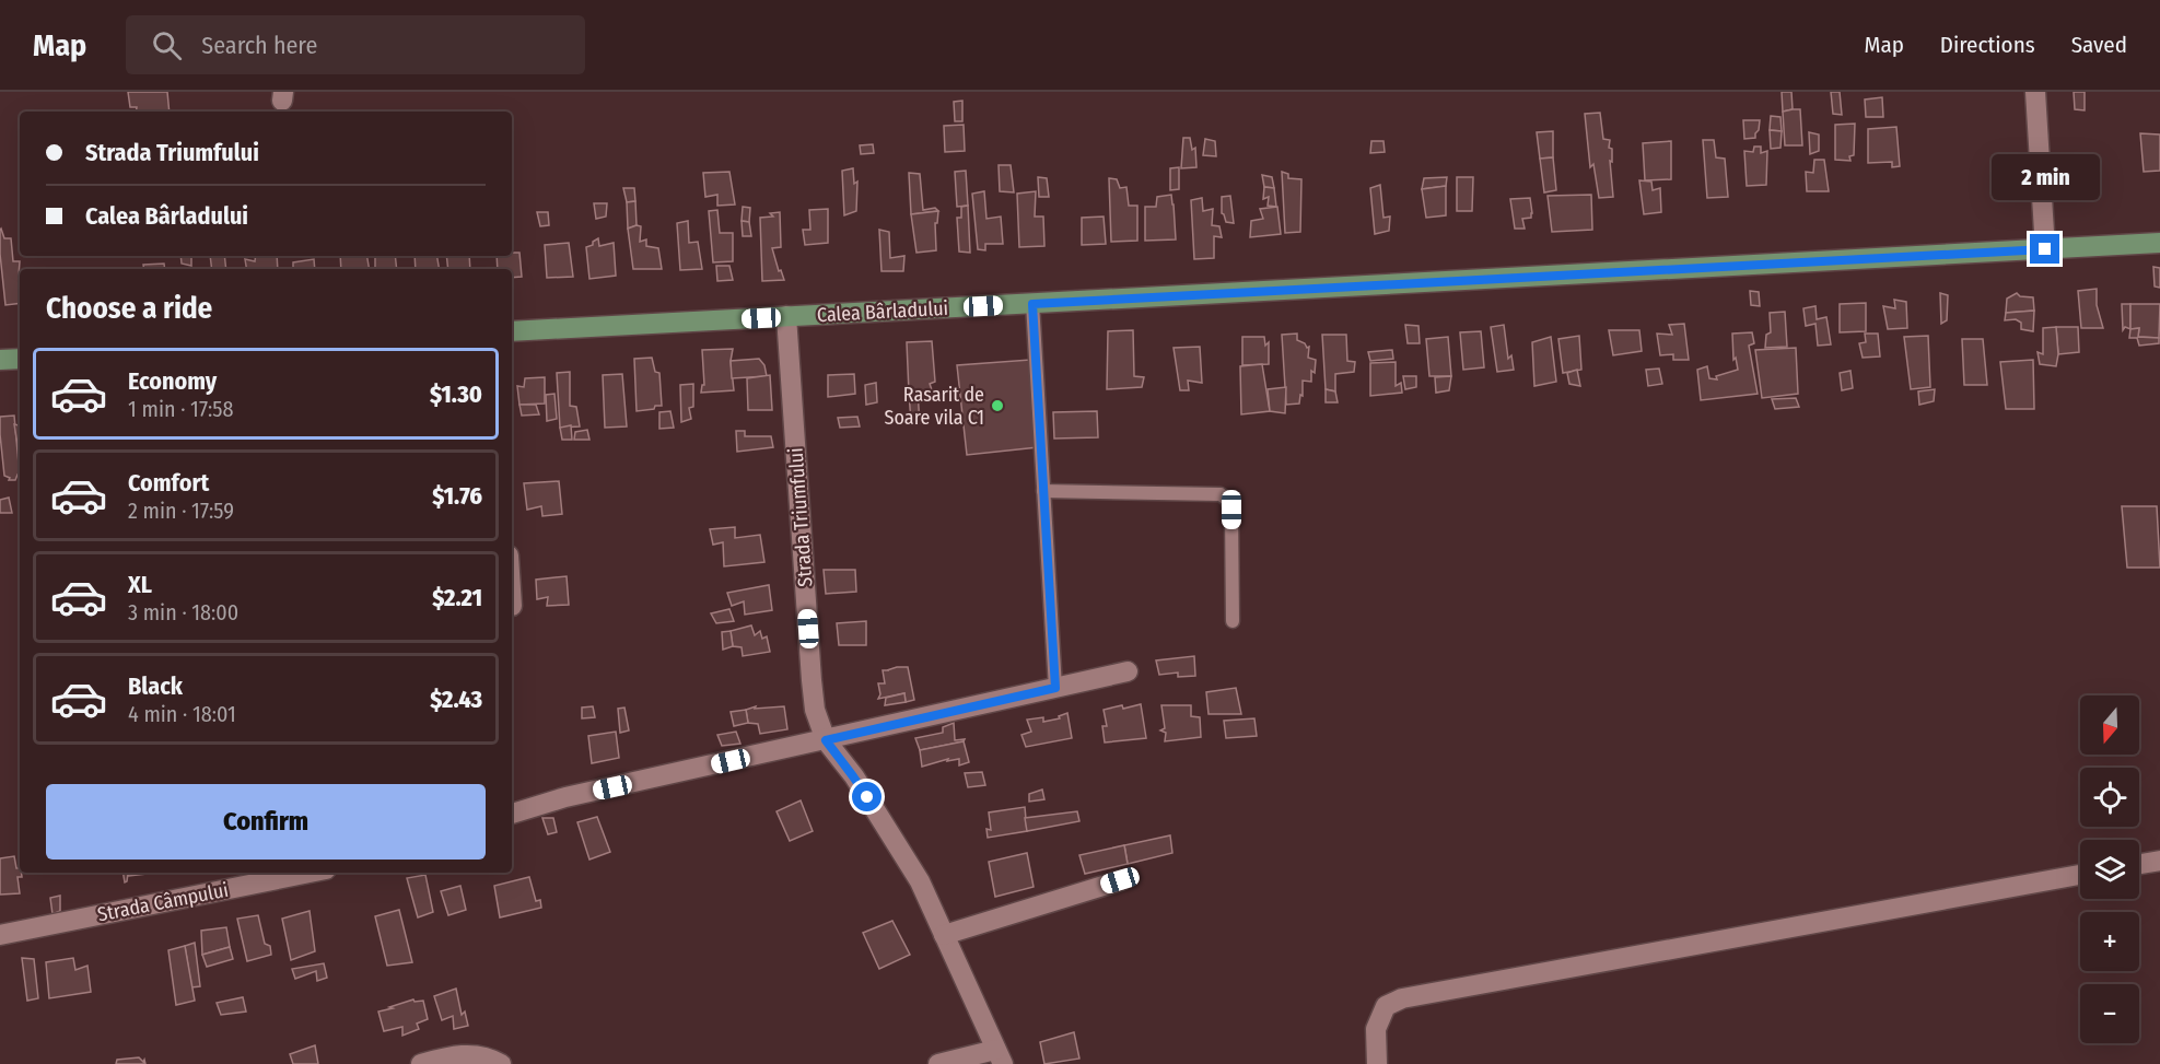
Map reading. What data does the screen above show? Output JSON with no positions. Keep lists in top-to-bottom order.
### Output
{
  "streets": {
    "main road": ["Calea Bârladului"],
    "street": ["Strada Triumfului", "Strada Câmpului"]
  },
  "crossings": [
    ["Calea Bârladului", "Strada Triumfului"]
  ],
  "places": ["Rasarit de Soare vila C1"],
  "north": "bottom",
  "page": {
    "header": "Map",
    "search": "Search here",
    "nav": ["Map", "Directions", "Saved"],
    "banner": ["Strada Triumfului", "Calea Bârladului"],
    "bubble": "2 min",
    "heading": "Choose a ride",
    "list": [
      {
        "name": "Economy",
        "note": "1 min · 17:58",
        "value": "$1.30"
      },
      {
        "name": "Comfort",
        "note": "2 min · 17:59",
        "value": "$1.76"
      },
      {
        "name": "XL",
        "note": "3 min · 18:00",
        "value": "$2.21"
      },
      {
        "name": "Black",
        "note": "4 min · 18:01",
        "value": "$2.43"
      }
    ],
    "map_buttons": ["+", "−"],
    "buttons": "Confirm"
  }
}
